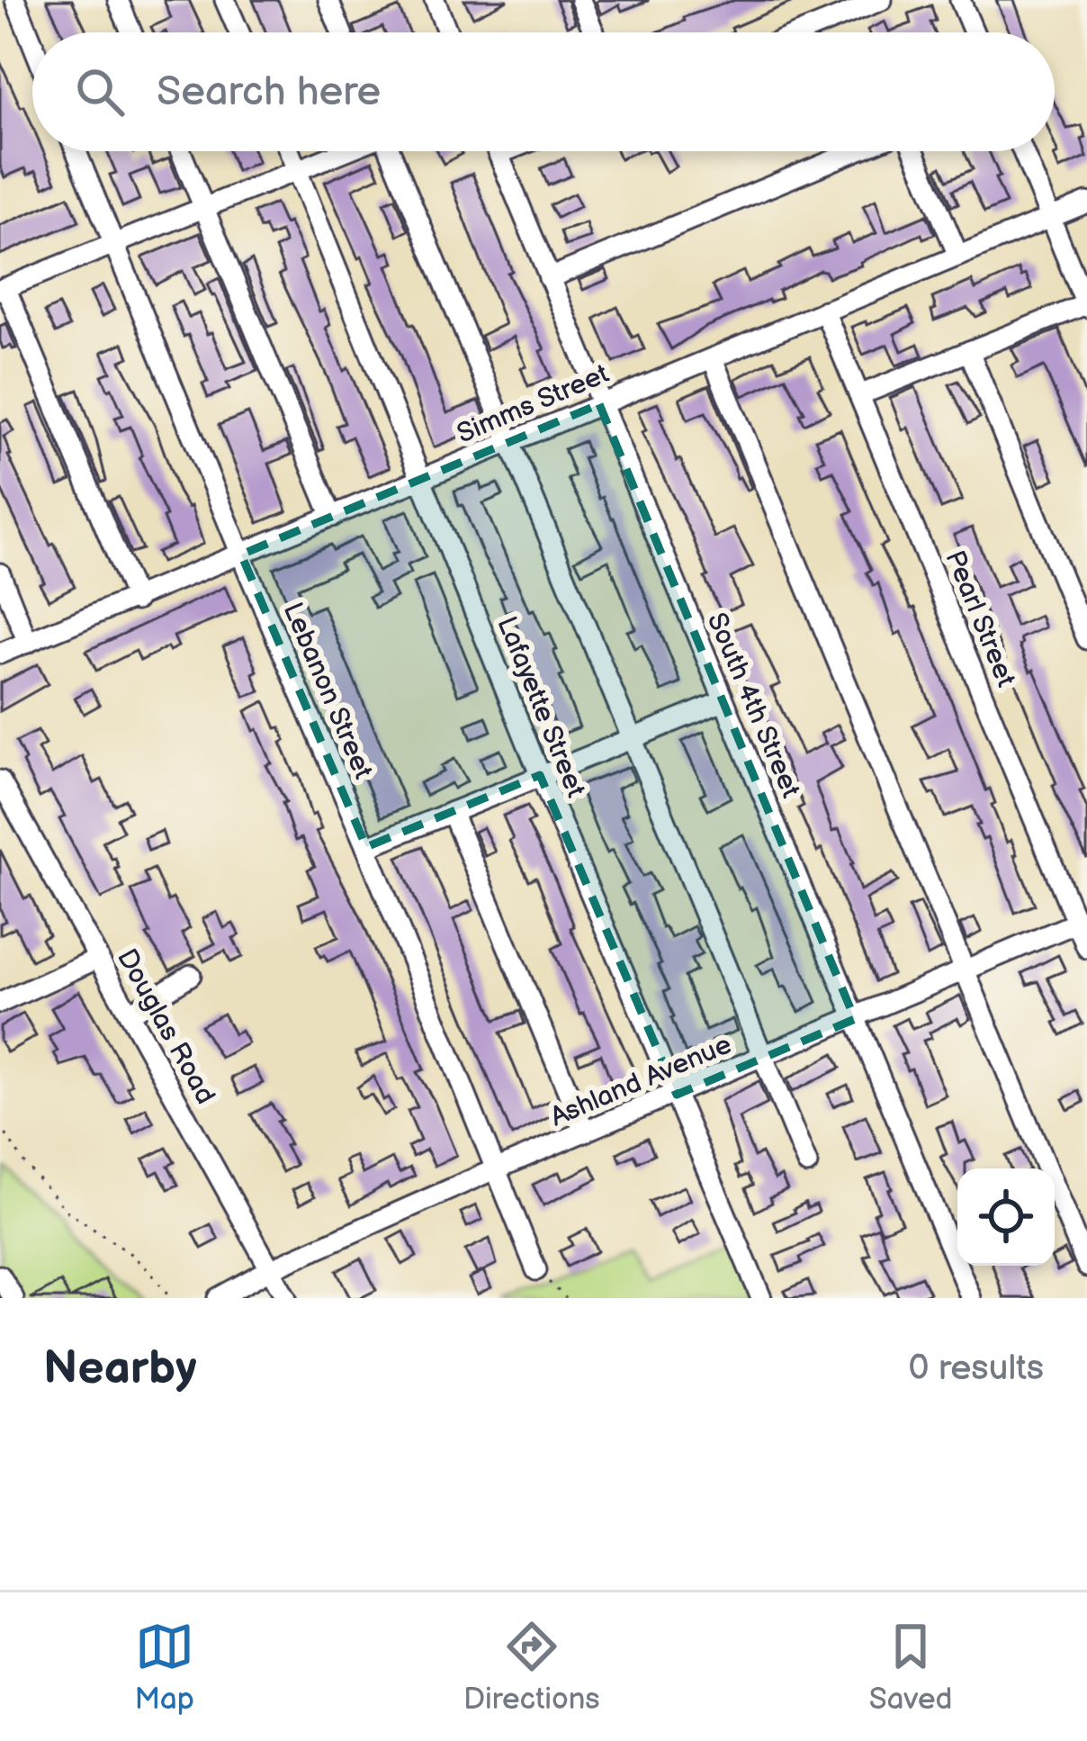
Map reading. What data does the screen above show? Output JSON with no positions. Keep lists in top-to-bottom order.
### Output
{
  "streets": {
    "street": [
      "Simms Street",
      "Pearl Street",
      "Lebanon Street",
      "South 4th Street",
      "Lafayette Street",
      "Douglas Road",
      "Ashland Avenue"
    ]
  },
  "crossings": [
    ["Simms Street", "Pearl Street"],
    ["Simms Street", "Lebanon Street"],
    ["Simms Street", "South 4th Street"],
    ["Simms Street", "Lafayette Street"],
    ["Pearl Street", "Ashland Avenue"],
    ["Lebanon Street", "Ashland Avenue"],
    ["South 4th Street", "Ashland Avenue"],
    ["Lafayette Street", "Ashland Avenue"],
    ["Douglas Road", "Ashland Avenue"]
  ],
  "page": {
    "search": "Search here",
    "heading": ["Nearby", "0 results"],
    "nav": ["Map", "Directions", "Saved"]
  }
}
